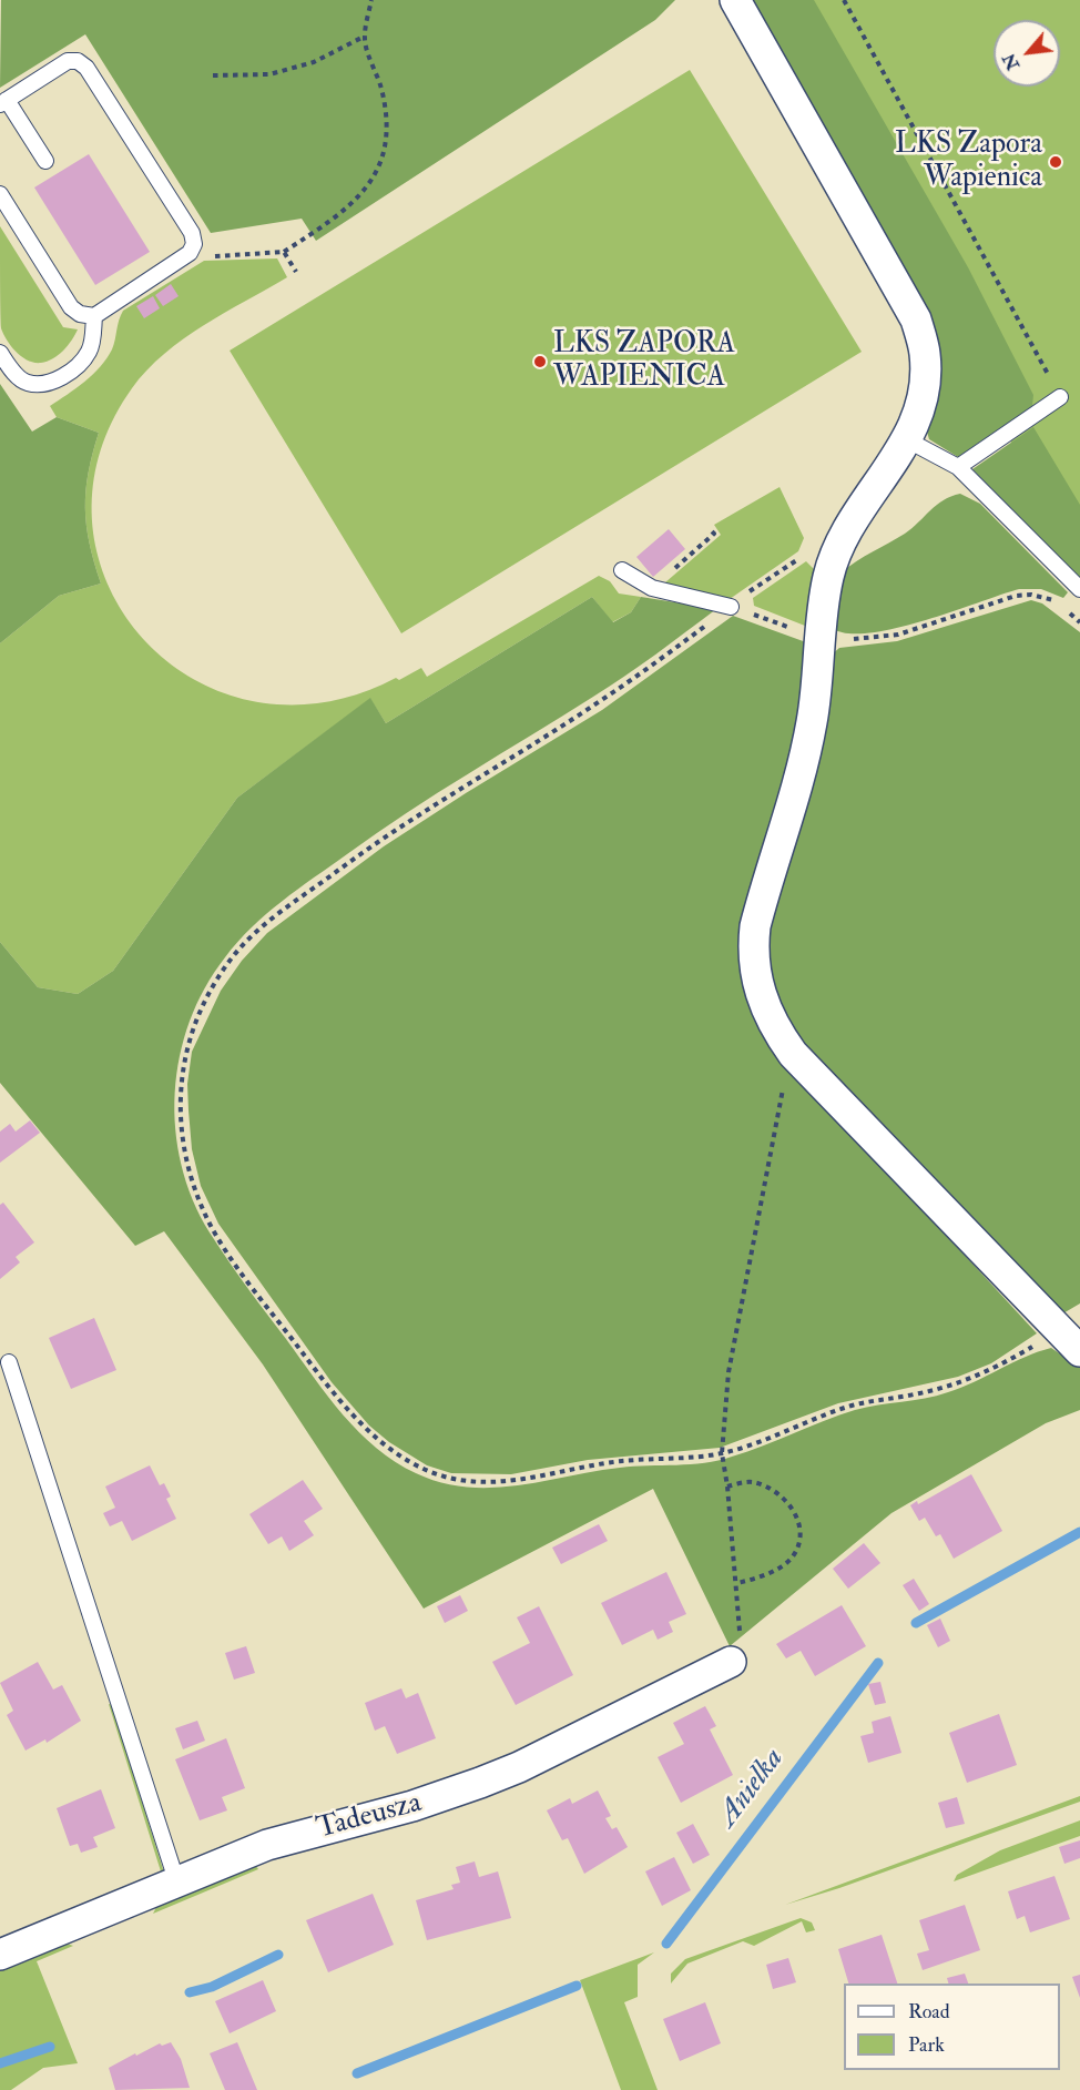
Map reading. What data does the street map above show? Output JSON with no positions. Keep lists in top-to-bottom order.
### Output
{
  "streets": {
    "street": ["Tadeusza"]
  },
  "water": ["Anielka"],
  "places": ["LKS Zapora Wapienica", "LKS ZAPORA WAPIENICA"],
  "legend": ["Road", "Park"],
  "north": "bottom left"
}
